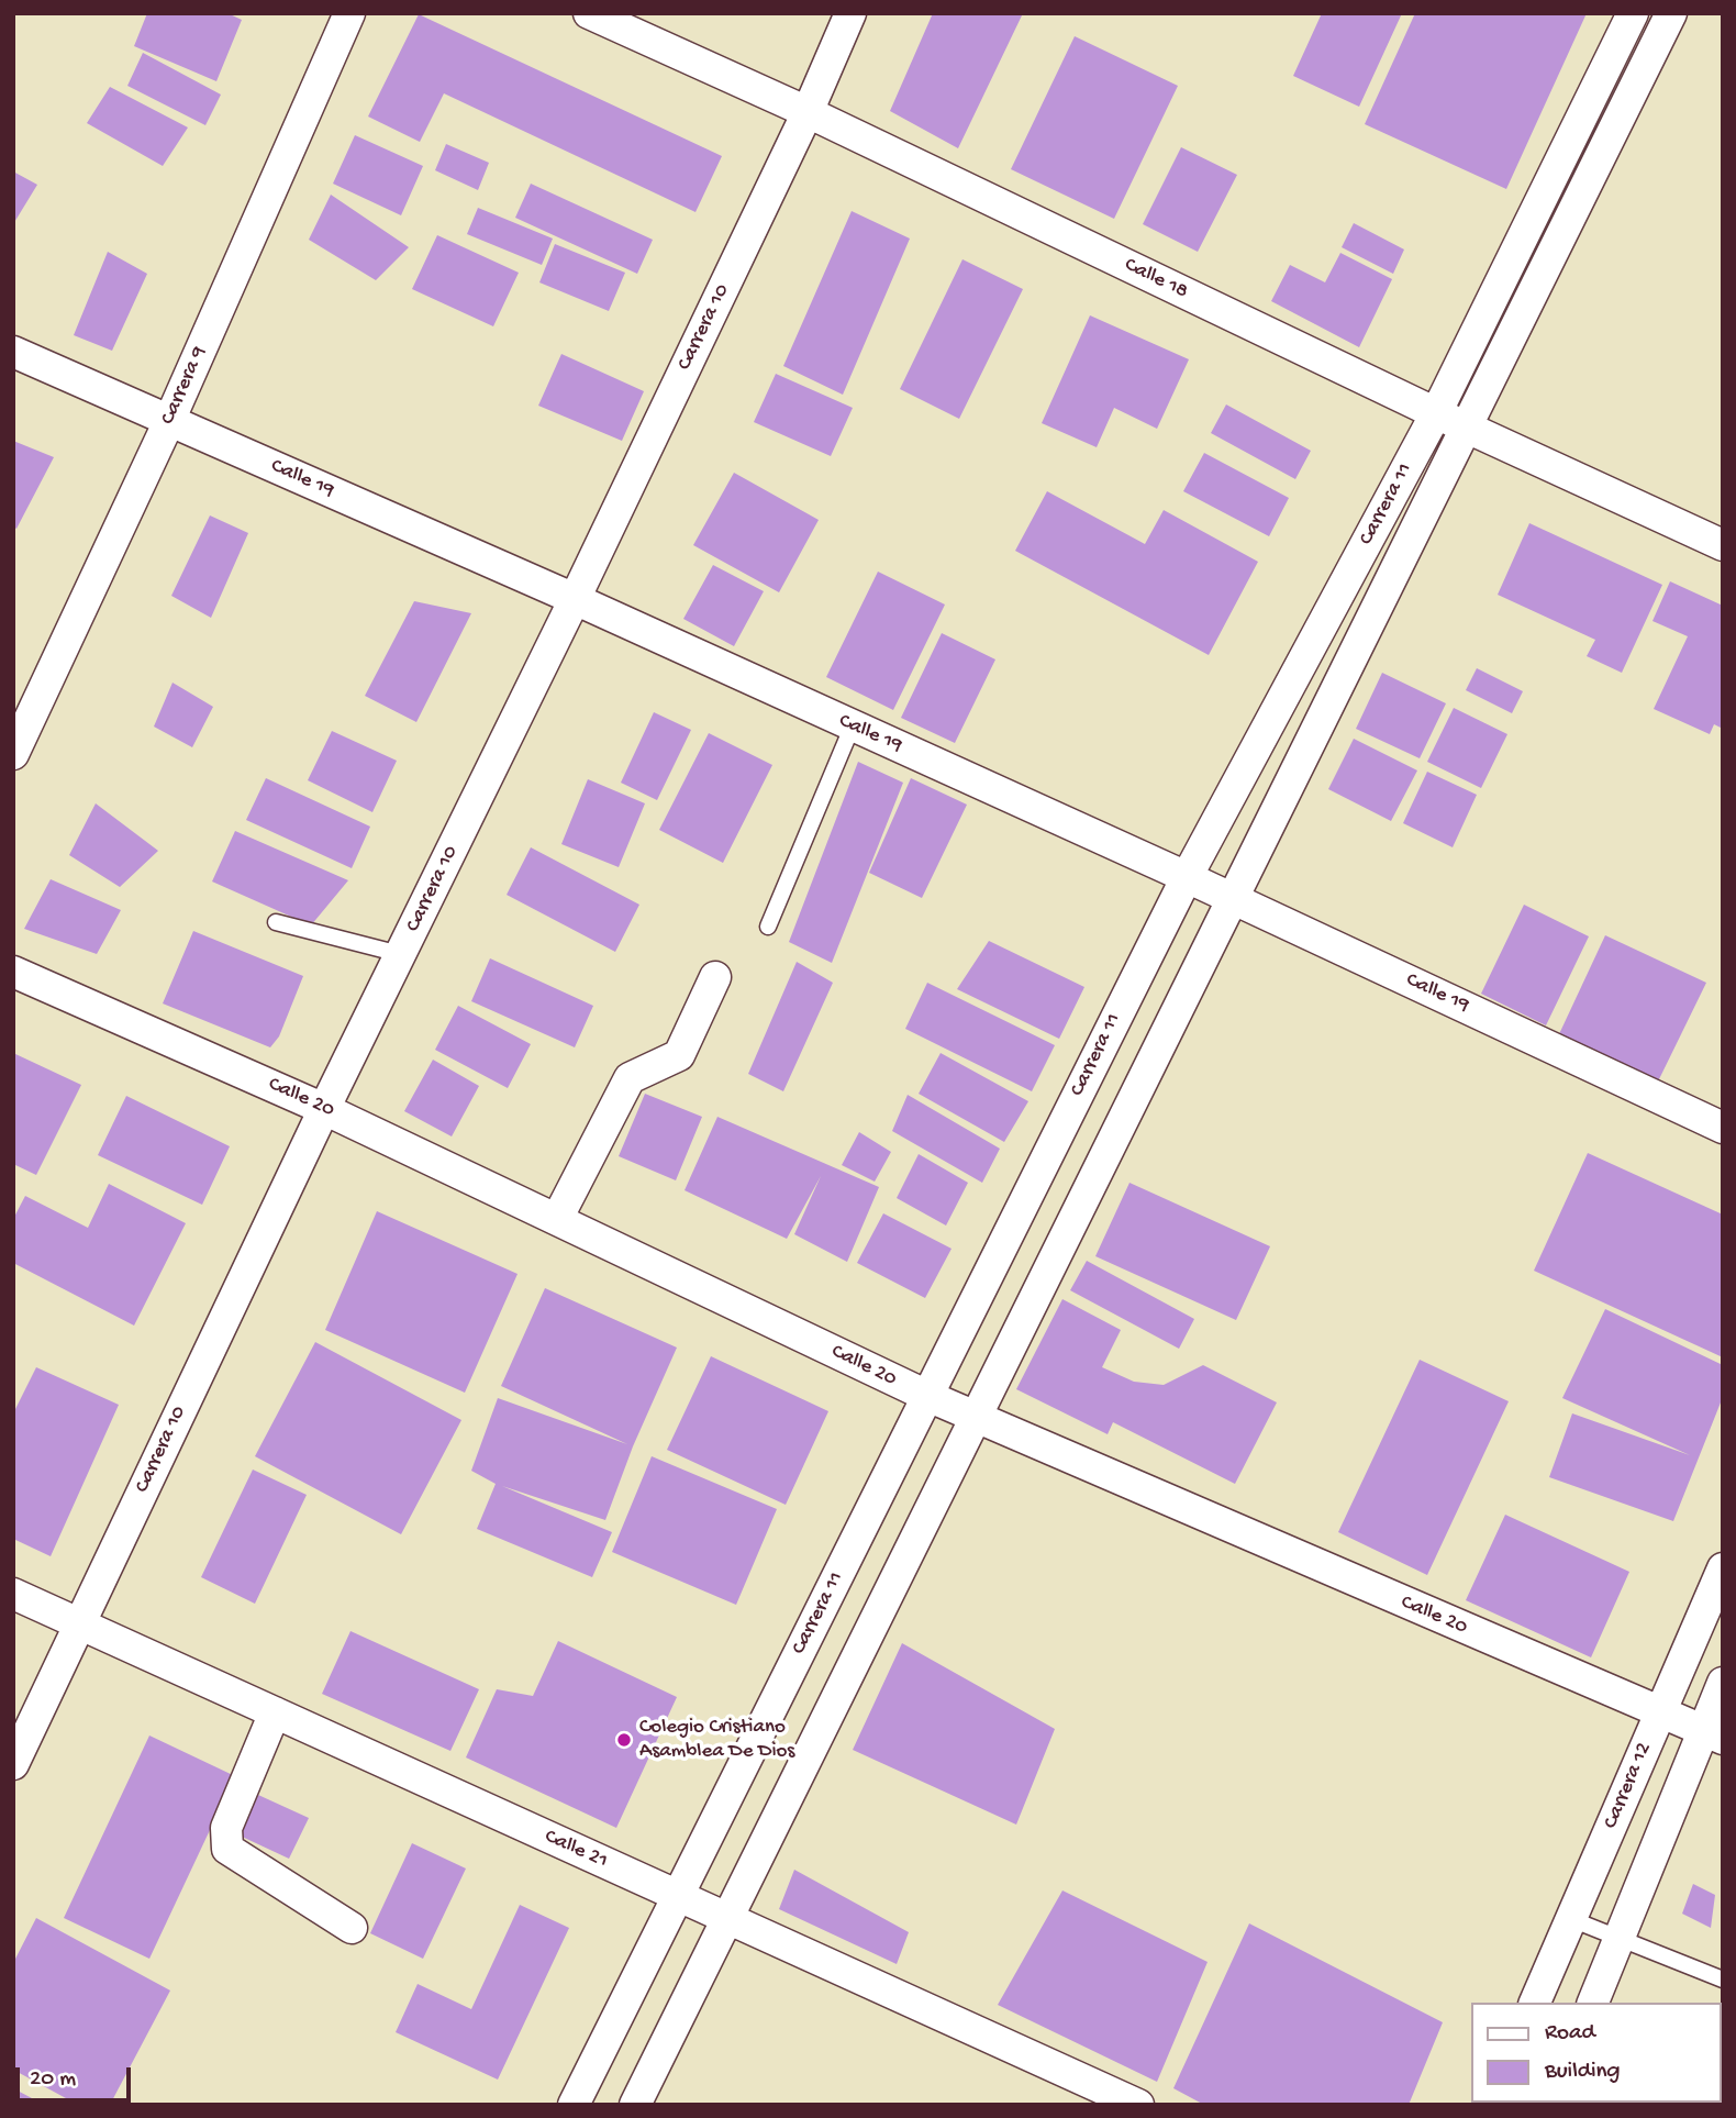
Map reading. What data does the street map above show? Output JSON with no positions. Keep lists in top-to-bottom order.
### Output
{
  "streets": {
    "street": [
      "Calle 18",
      "Carrera 10",
      "Carrera 9",
      "Calle 19",
      "Carrera 11",
      "Calle 20",
      "Carrera 12",
      "Calle 21"
    ]
  },
  "crossings": [
    ["Calle 18", "Carrera 10"],
    ["Calle 18", "Carrera 11"],
    ["Carrera 10", "Calle 19"],
    ["Carrera 10", "Calle 20"],
    ["Carrera 10", "Calle 21"],
    ["Carrera 9", "Calle 19"],
    ["Calle 19", "Carrera 11"],
    ["Carrera 11", "Calle 20"],
    ["Carrera 11", "Calle 21"],
    ["Calle 20", "Carrera 12"]
  ],
  "places": ["Colegio Cristiano Asamblea De Dios"],
  "legend": ["Road", "Building"],
  "scale_bar": "20 m"
}
